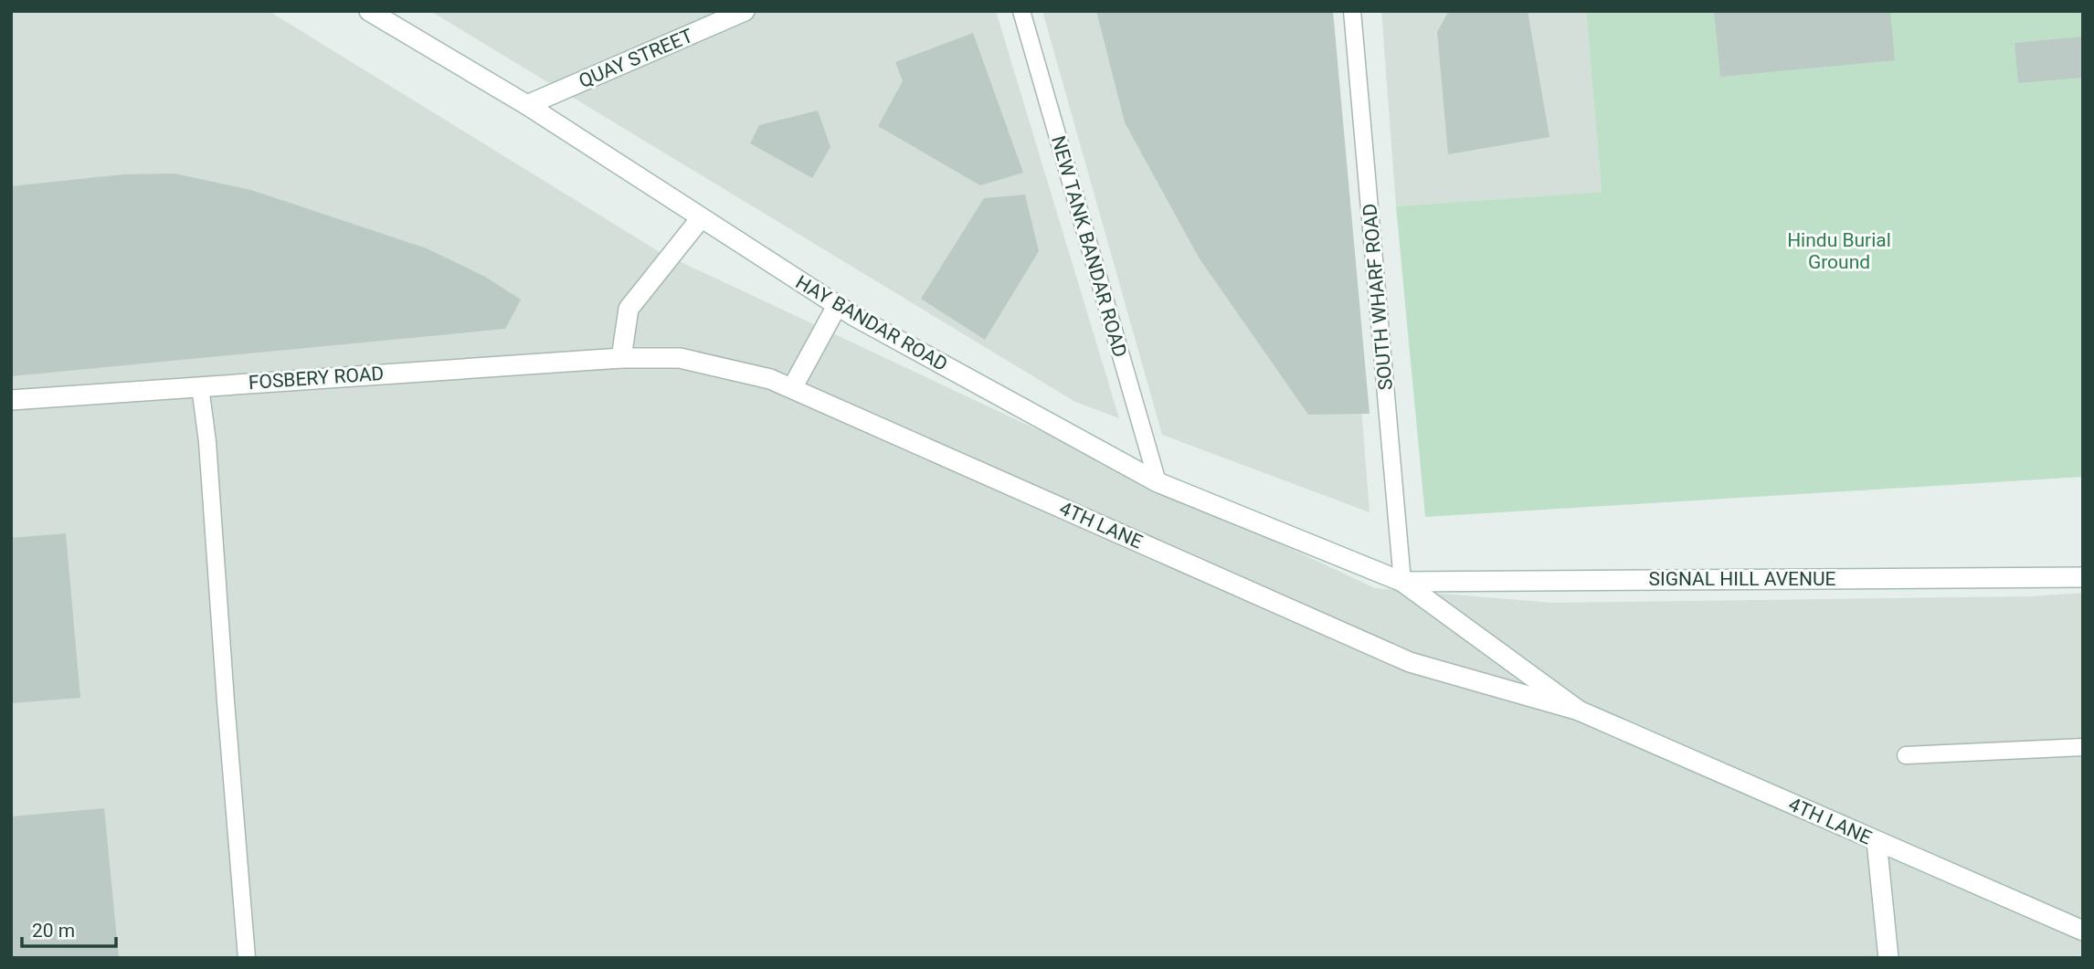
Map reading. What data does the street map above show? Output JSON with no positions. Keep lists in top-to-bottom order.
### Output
{
  "streets": {
    "street": [
      "QUAY STREET",
      "HAY BANDAR ROAD",
      "FOSBERY ROAD",
      "4TH LANE",
      "SIGNAL HILL AVENUE"
    ],
    "lane": ["NEW TANK BANDAR ROAD", "SOUTH WHARF ROAD"]
  },
  "crossings": [
    ["QUAY STREET", "HAY BANDAR ROAD"],
    ["NEW TANK BANDAR ROAD", "HAY BANDAR ROAD"],
    ["SOUTH WHARF ROAD", "HAY BANDAR ROAD"],
    ["SOUTH WHARF ROAD", "4TH LANE"],
    ["SOUTH WHARF ROAD", "SIGNAL HILL AVENUE"],
    ["HAY BANDAR ROAD", "4TH LANE"],
    ["HAY BANDAR ROAD", "SIGNAL HILL AVENUE"],
    ["FOSBERY ROAD", "4TH LANE"],
    ["4TH LANE", "SIGNAL HILL AVENUE"]
  ],
  "parks": ["Hindu Burial Ground"],
  "scale_bar": "20 m"
}
